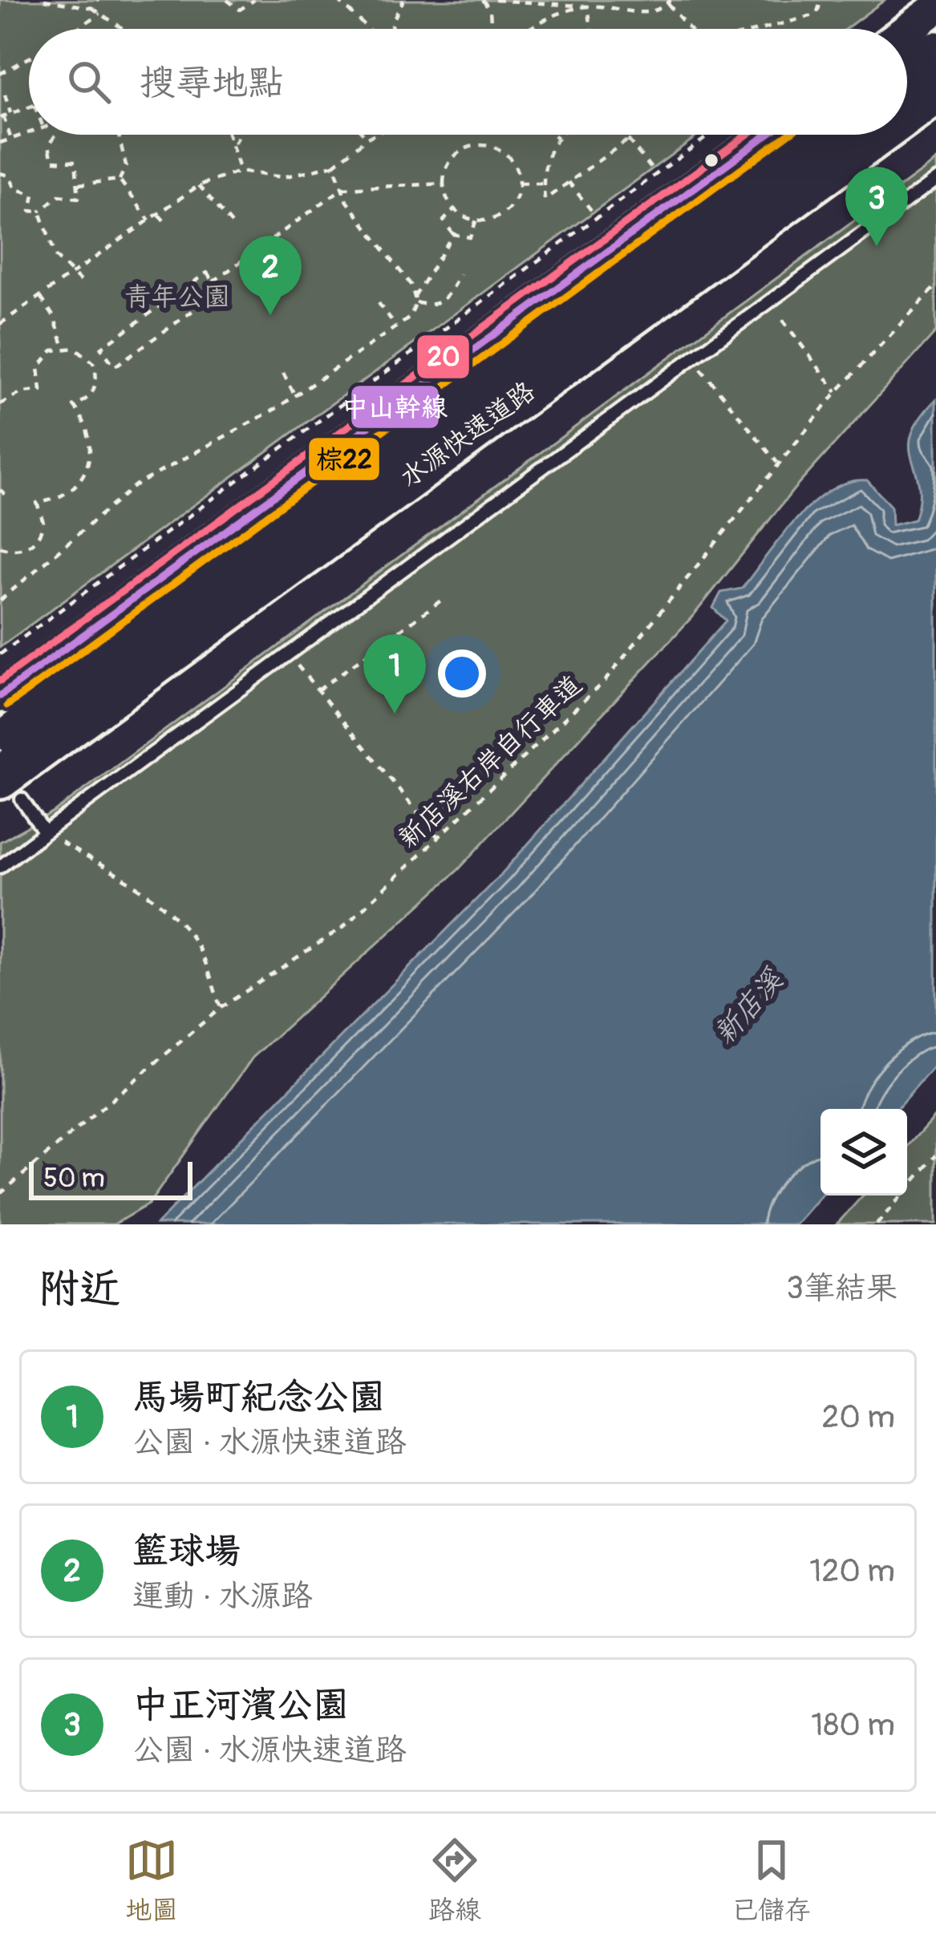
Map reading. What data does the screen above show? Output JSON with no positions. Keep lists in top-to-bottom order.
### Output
{
  "streets": {
    "highway": ["水源快速道路"],
    "path": ["新店溪右岸自行車道"]
  },
  "water": ["新店溪"],
  "parks": ["青年公園"],
  "lines": ["transit line 中山幹線", "transit line 棕22", "transit line 20"],
  "scale_bar": "50 m",
  "page": {
    "search": "搜尋地點",
    "pins": ["3", "2", "1"],
    "scale": "50 m",
    "heading": ["附近", "3筆結果"],
    "list": [
      {
        "mark": "1",
        "name": "馬場町紀念公園",
        "note": "公園 · 水源快速道路",
        "value": "20 m"
      },
      {
        "mark": "2",
        "name": "籃球場",
        "note": "運動 · 水源路",
        "value": "120 m"
      },
      {
        "mark": "3",
        "name": "中正河濱公園",
        "note": "公園 · 水源快速道路",
        "value": "180 m"
      }
    ],
    "nav": ["地圖", "路線", "已儲存"]
  }
}
